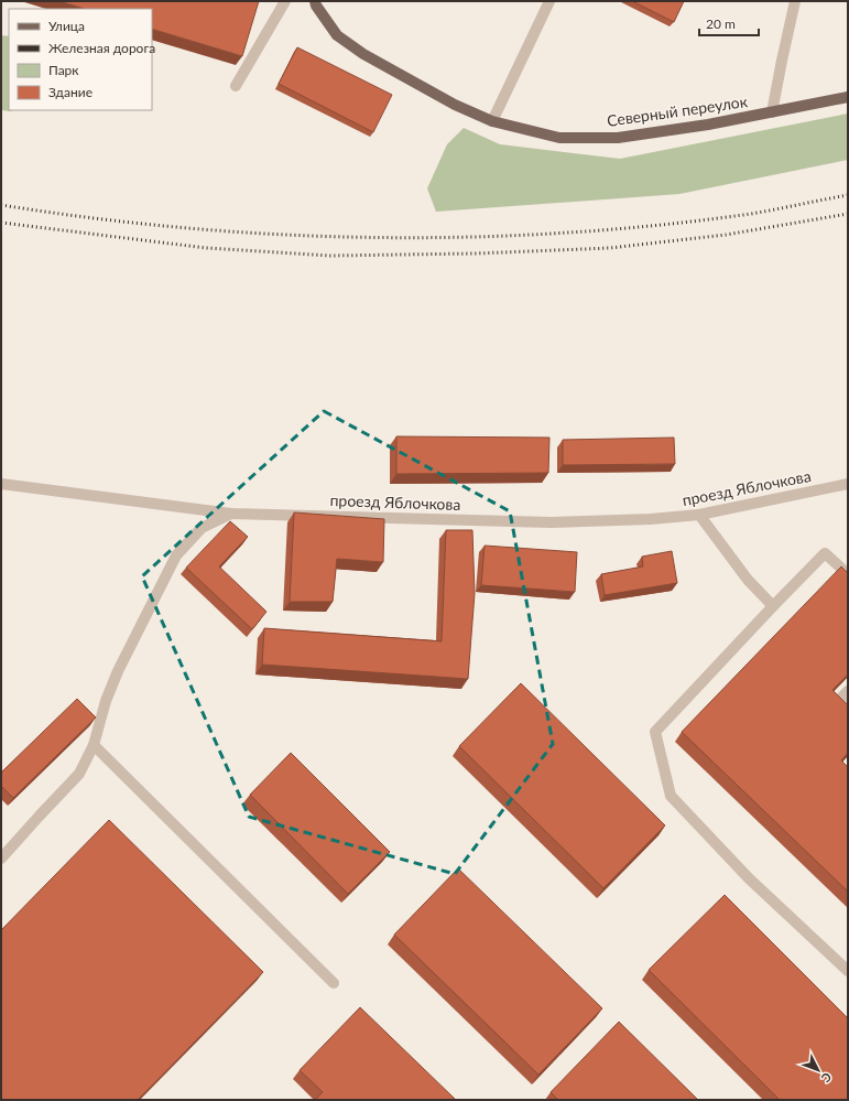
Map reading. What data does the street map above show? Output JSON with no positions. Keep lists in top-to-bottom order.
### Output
{
  "streets": {
    "main road": ["Северный переулок"],
    "street": ["проезд Яблочкова"]
  },
  "legend": [
    "Улица",
    "Железная дорога",
    "Парк",
    "Здание"
  ],
  "scale_bar": "20 m",
  "north": "bottom right"
}
